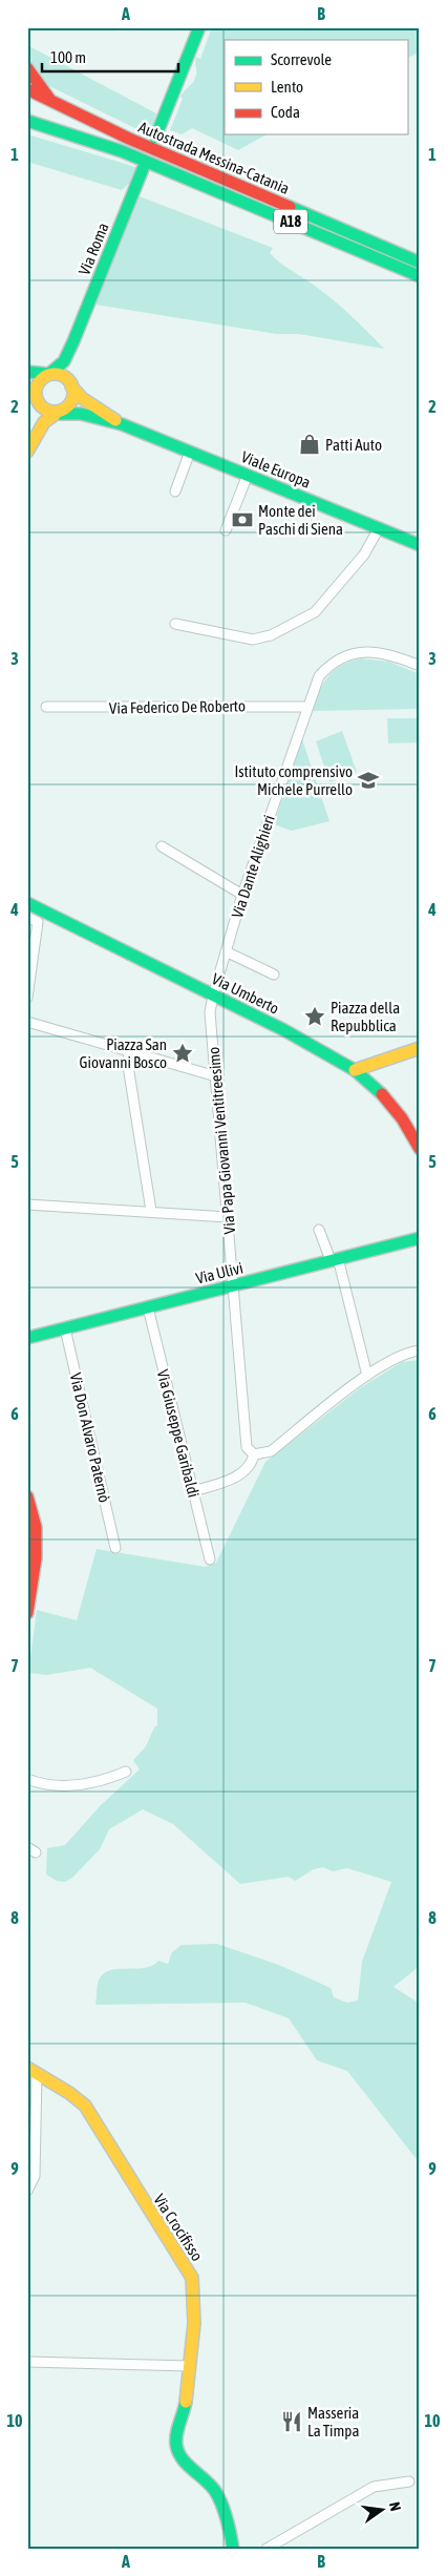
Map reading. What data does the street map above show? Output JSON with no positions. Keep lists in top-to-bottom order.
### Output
{
  "streets": {
    "main road": [
      "Autostrada Messina-Catania",
      "A18",
      "Via Roma",
      "Viale Europa",
      "Via Umberto",
      "Via Ulivi",
      "Via Crocifisso"
    ],
    "street": [
      "Via Federico De Roberto",
      "Via Dante Alighieri",
      "Via Papa Giovanni Ventitreesimo",
      "Via Giuseppe Garibaldi",
      "Via Don Alvaro Paternò"
    ]
  },
  "crossings": [
    ["Via Federico De Roberto", "Via Dante Alighieri"],
    ["Via Dante Alighieri", "Via Umberto"],
    ["Via Dante Alighieri", "Via Papa Giovanni Ventitreesimo"],
    ["Via Umberto", "Via Papa Giovanni Ventitreesimo"],
    ["Via Papa Giovanni Ventitreesimo", "Via Ulivi"],
    ["Via Ulivi", "Via Giuseppe Garibaldi"],
    ["Via Ulivi", "Via Don Alvaro Paternò"]
  ],
  "places": {
    "shop": ["Patti Auto"],
    "bank": ["Monte dei Paschi di Siena"],
    "school or university": ["Istituto comprensivo Michele Purrello"],
    "place": ["Piazza della Repubblica", "Piazza San Giovanni Bosco"],
    "restaurant": ["Masseria La Timpa"]
  },
  "legend": ["Scorrevole", "Lento", "Coda"],
  "scale_bar": "100 m",
  "north": "right",
  "grid": {
    "columns": ["A", "B"],
    "rows": [
      "1",
      "2",
      "3",
      "4",
      "5",
      "6",
      "7",
      "8",
      "9",
      "10"
    ]
  }
}
